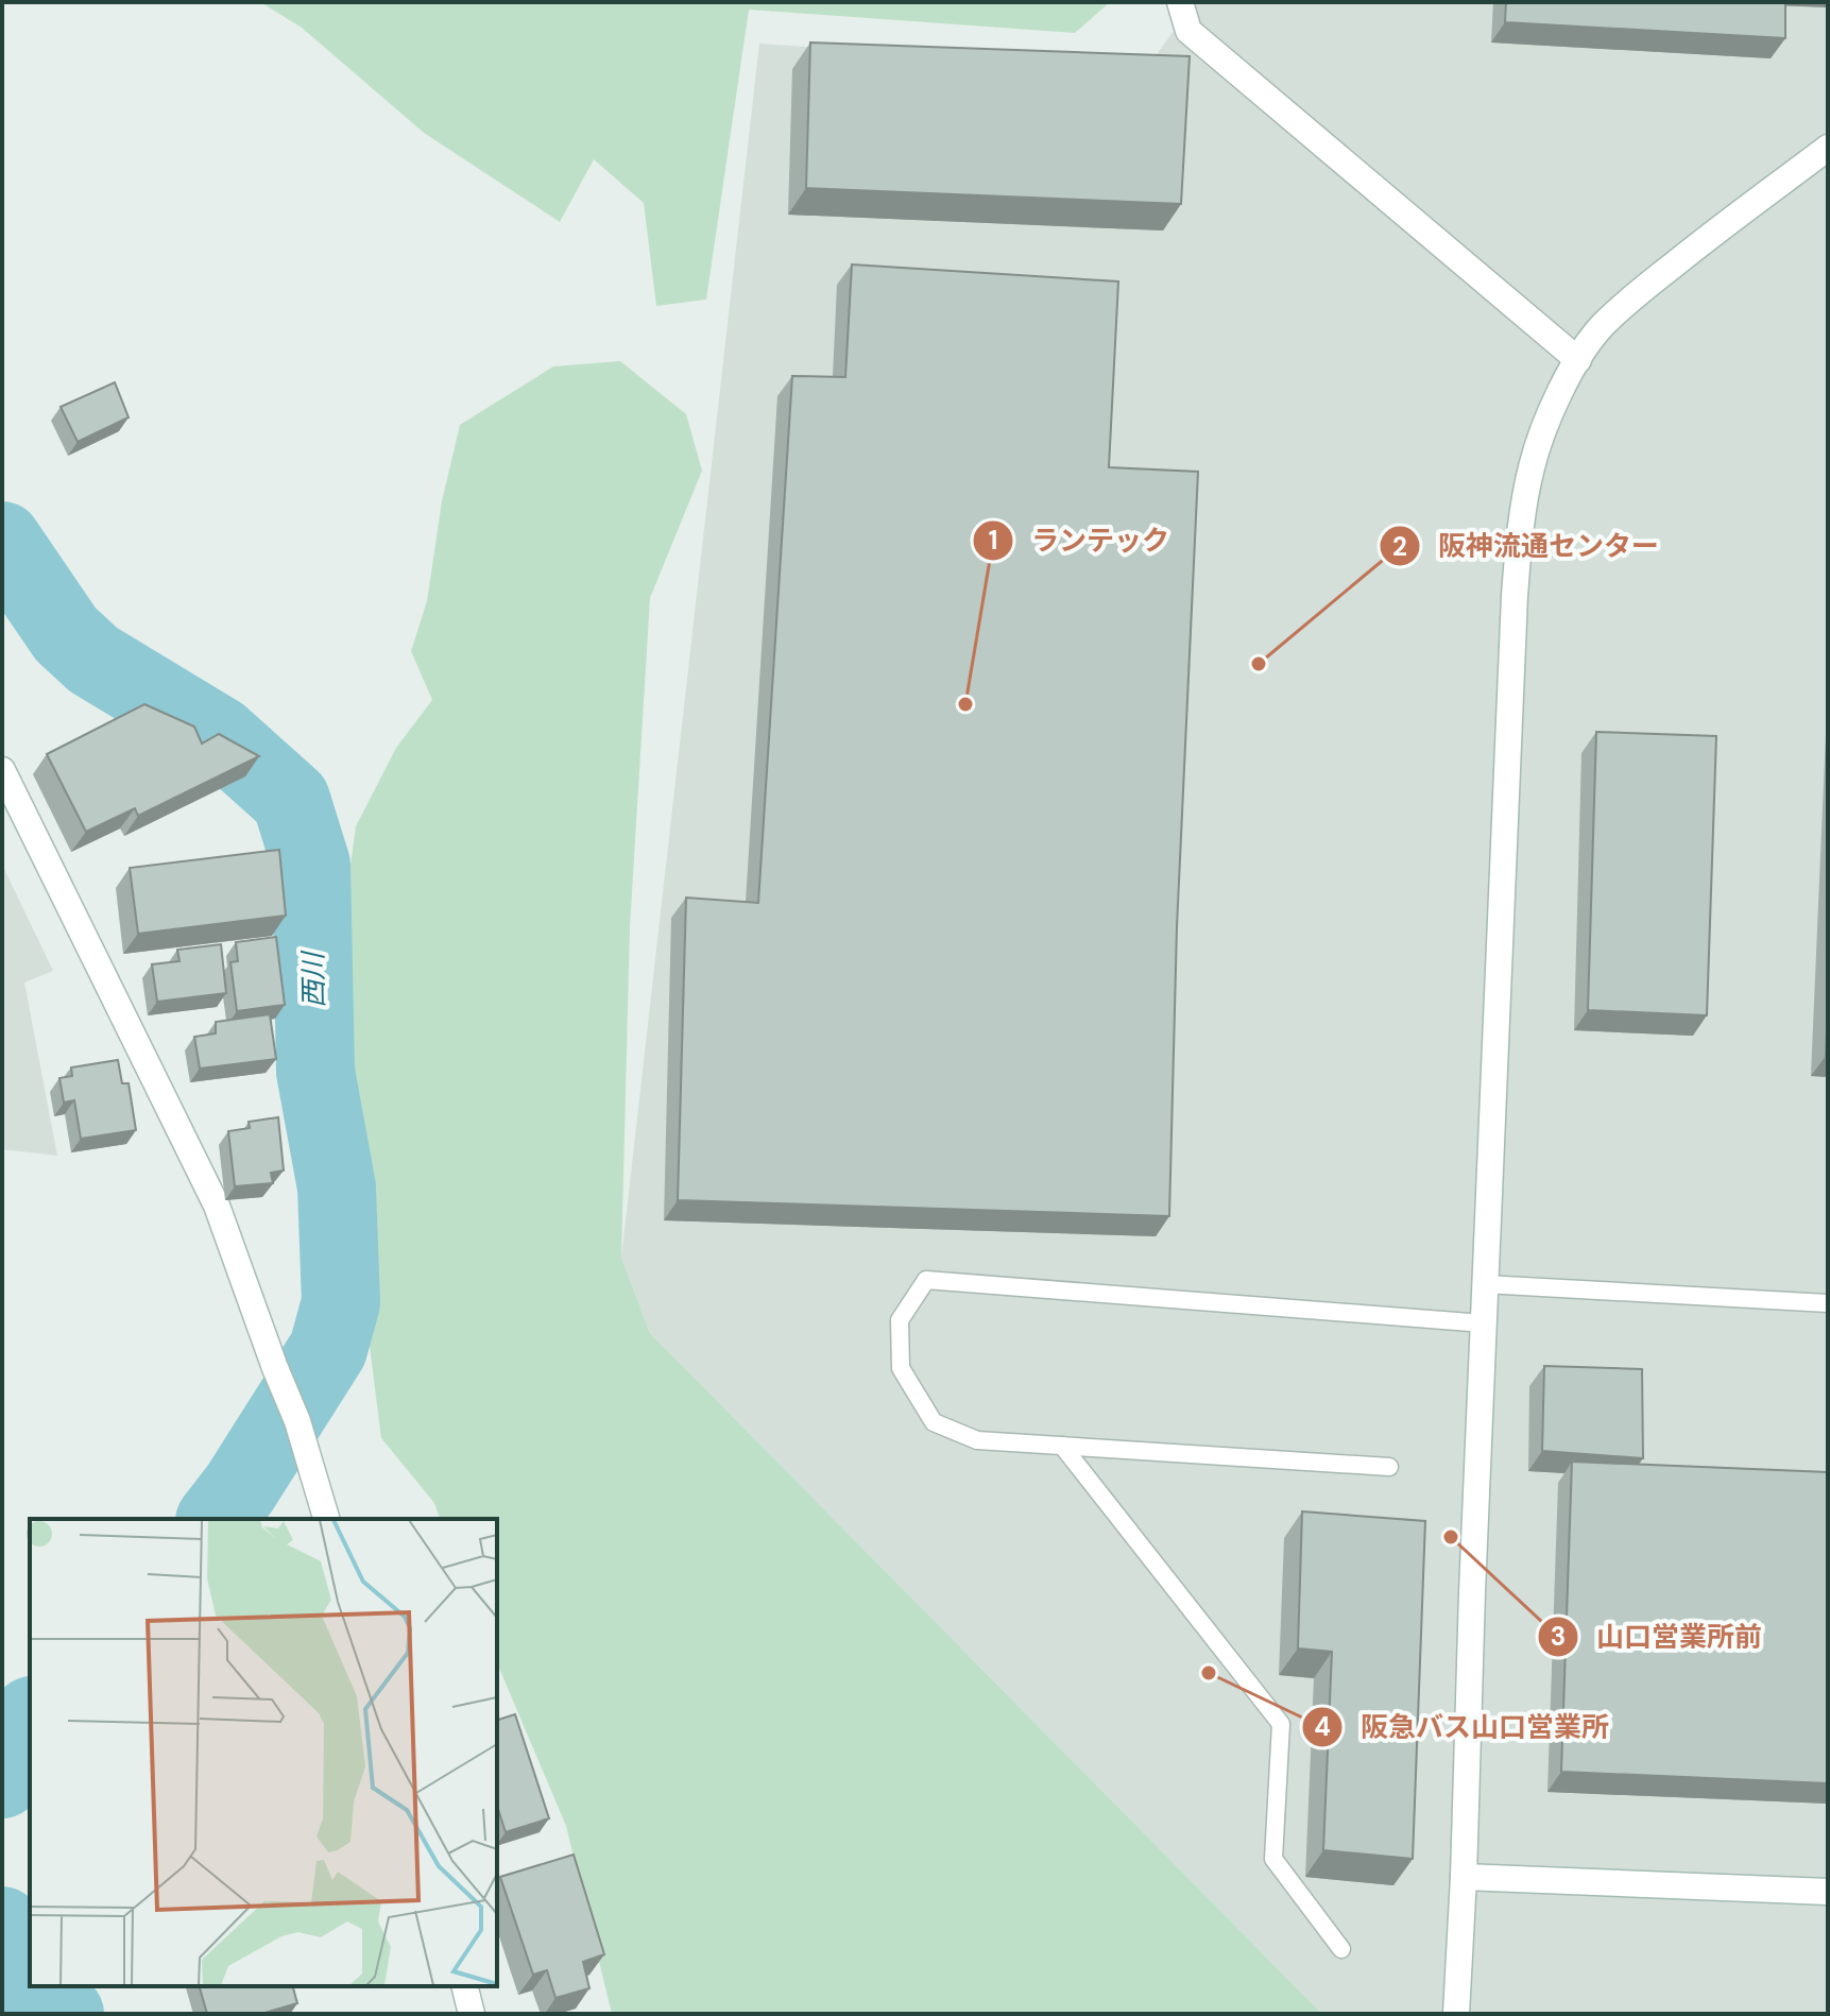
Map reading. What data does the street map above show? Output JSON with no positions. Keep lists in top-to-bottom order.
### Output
{
  "water": ["西川"],
  "places": [
    "阪神流通センター",
    "ランテック",
    "山口営業所前",
    "阪急バス山口営業所"
  ]
}
